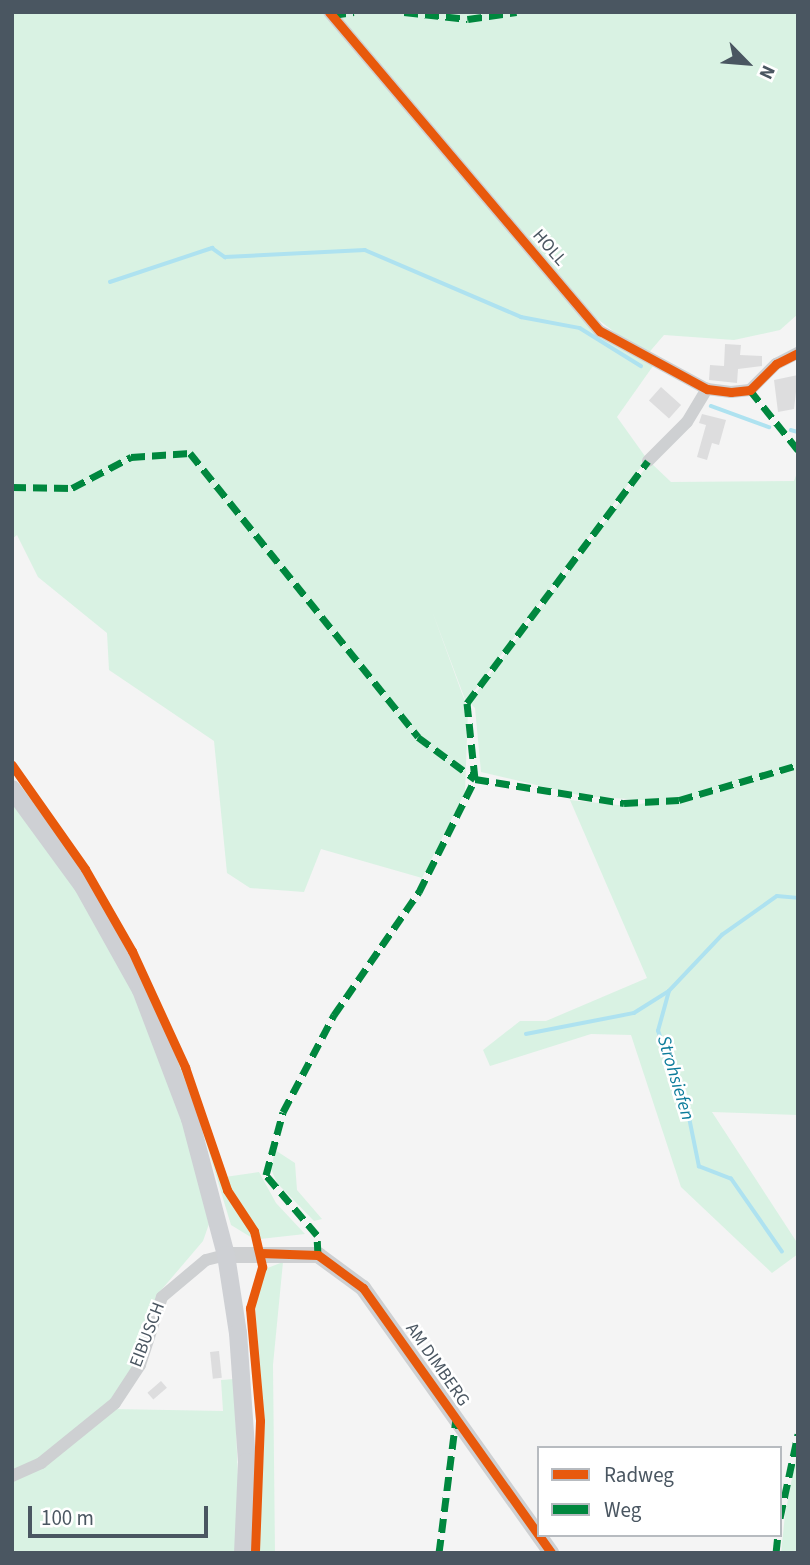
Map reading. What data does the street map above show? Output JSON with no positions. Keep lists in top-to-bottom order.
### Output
{
  "streets": {
    "street": ["HOLL", "EIBUSCH", "AM DIMBERG"]
  },
  "crossings": [
    ["EIBUSCH", "AM DIMBERG"]
  ],
  "water": ["Strohsiefen"],
  "legend": ["Radweg", "Weg"],
  "scale_bar": "100 m",
  "north": "bottom right"
}
